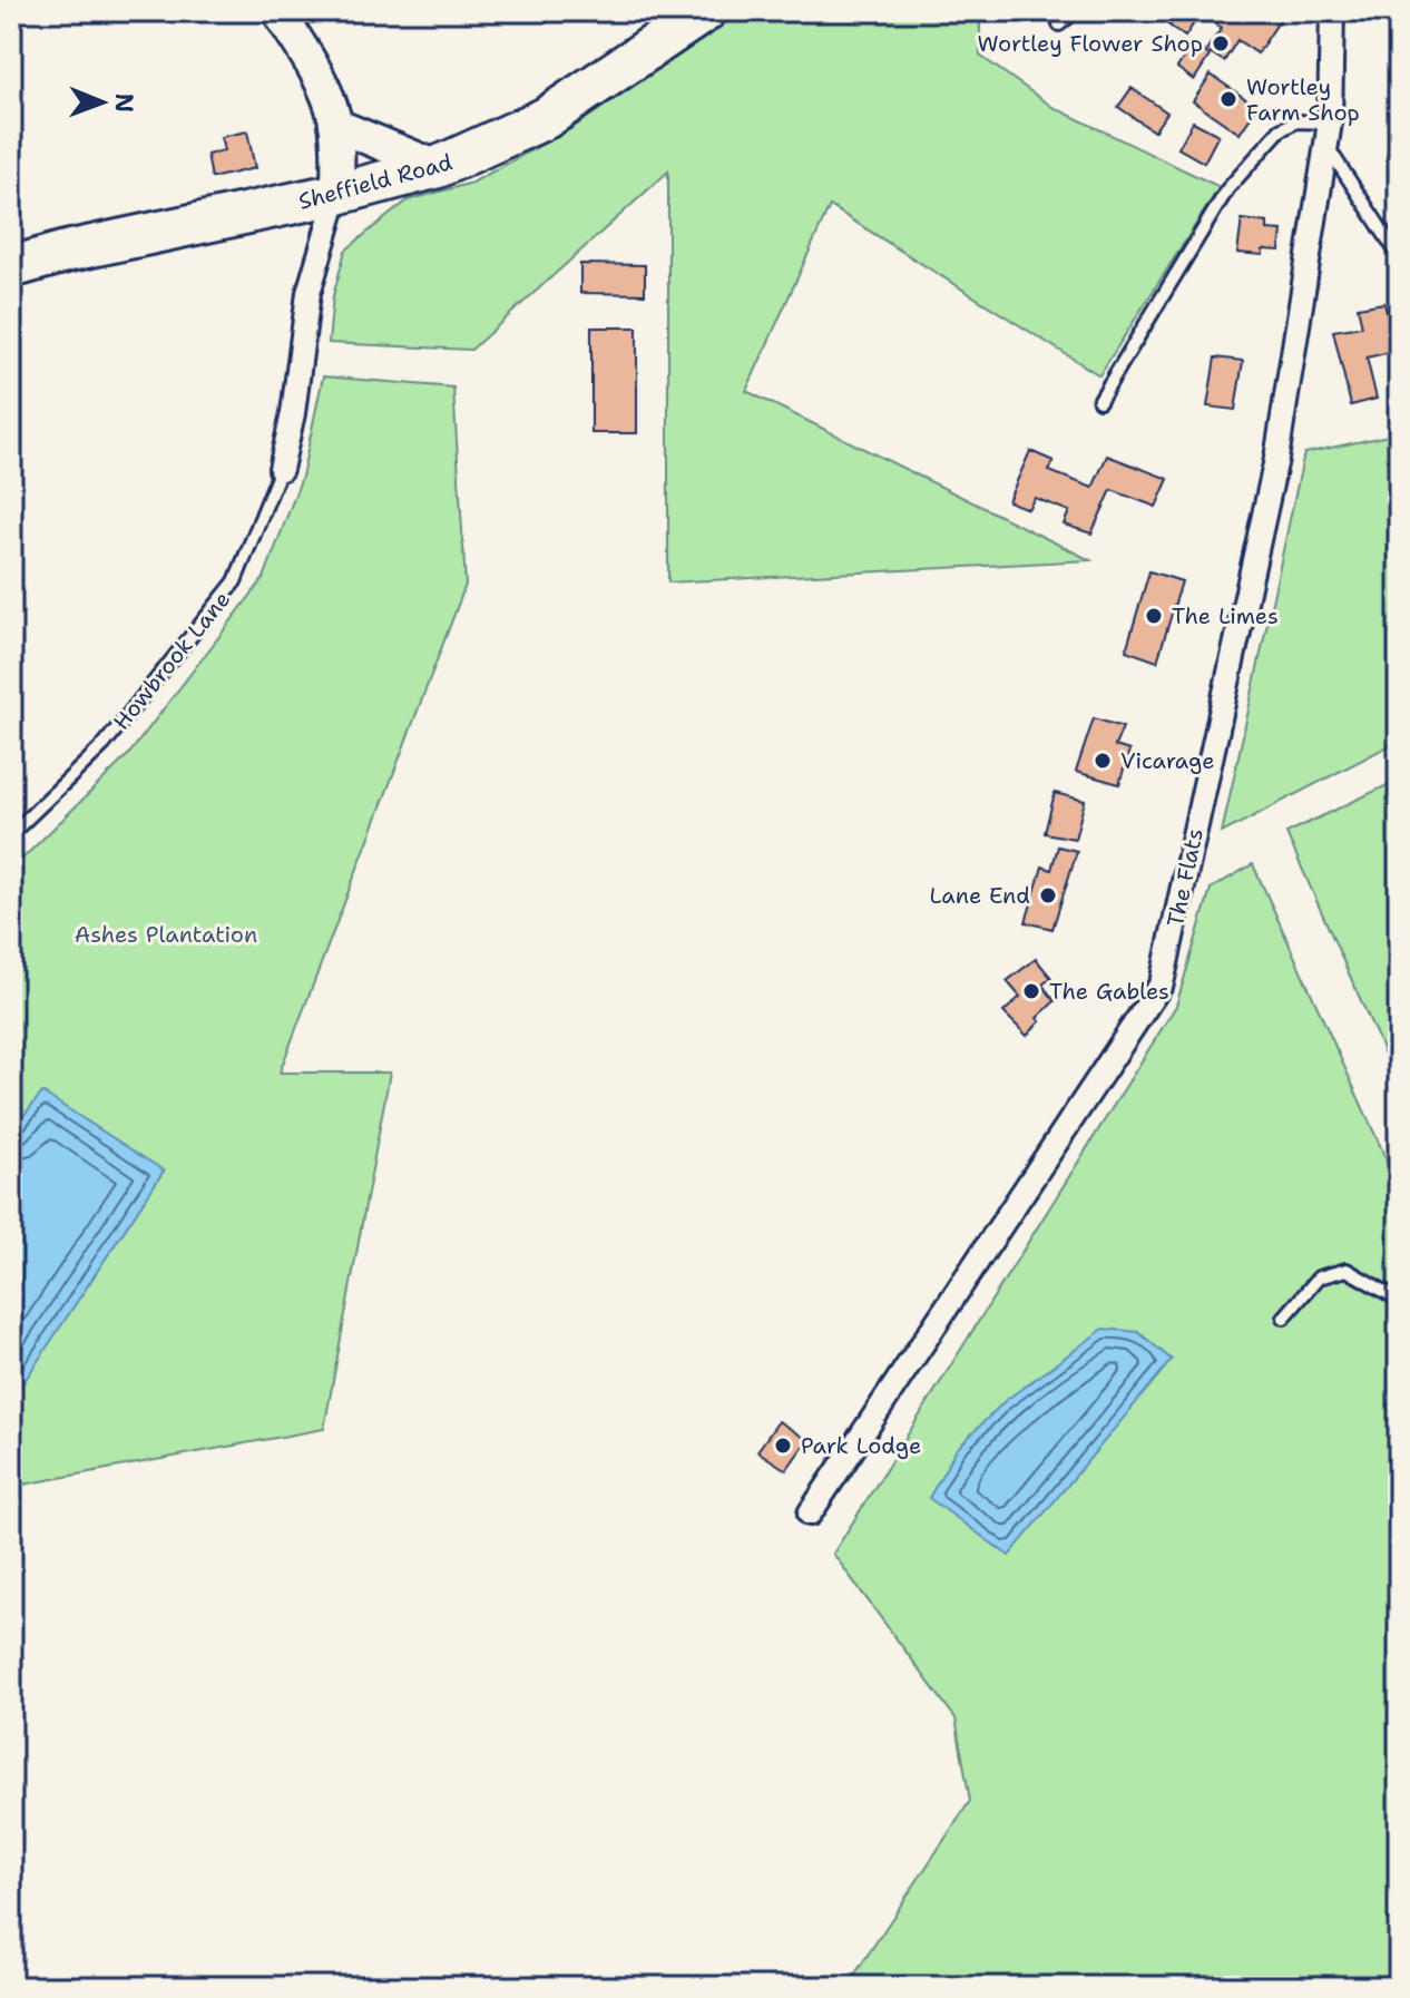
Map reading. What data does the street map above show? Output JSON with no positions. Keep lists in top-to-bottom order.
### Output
{
  "streets": {
    "highway": ["Sheffield Road"],
    "street": ["Howbrook Lane", "The Flats"]
  },
  "crossings": [
    ["Sheffield Road", "Howbrook Lane"]
  ],
  "parks": ["Ashes Plantation"],
  "places": [
    "Wortley Flower Shop",
    "Wortley Farm Shop",
    "The Limes",
    "Vicarage",
    "Lane End",
    "The Gables",
    "Park Lodge"
  ],
  "north": "right"
}
